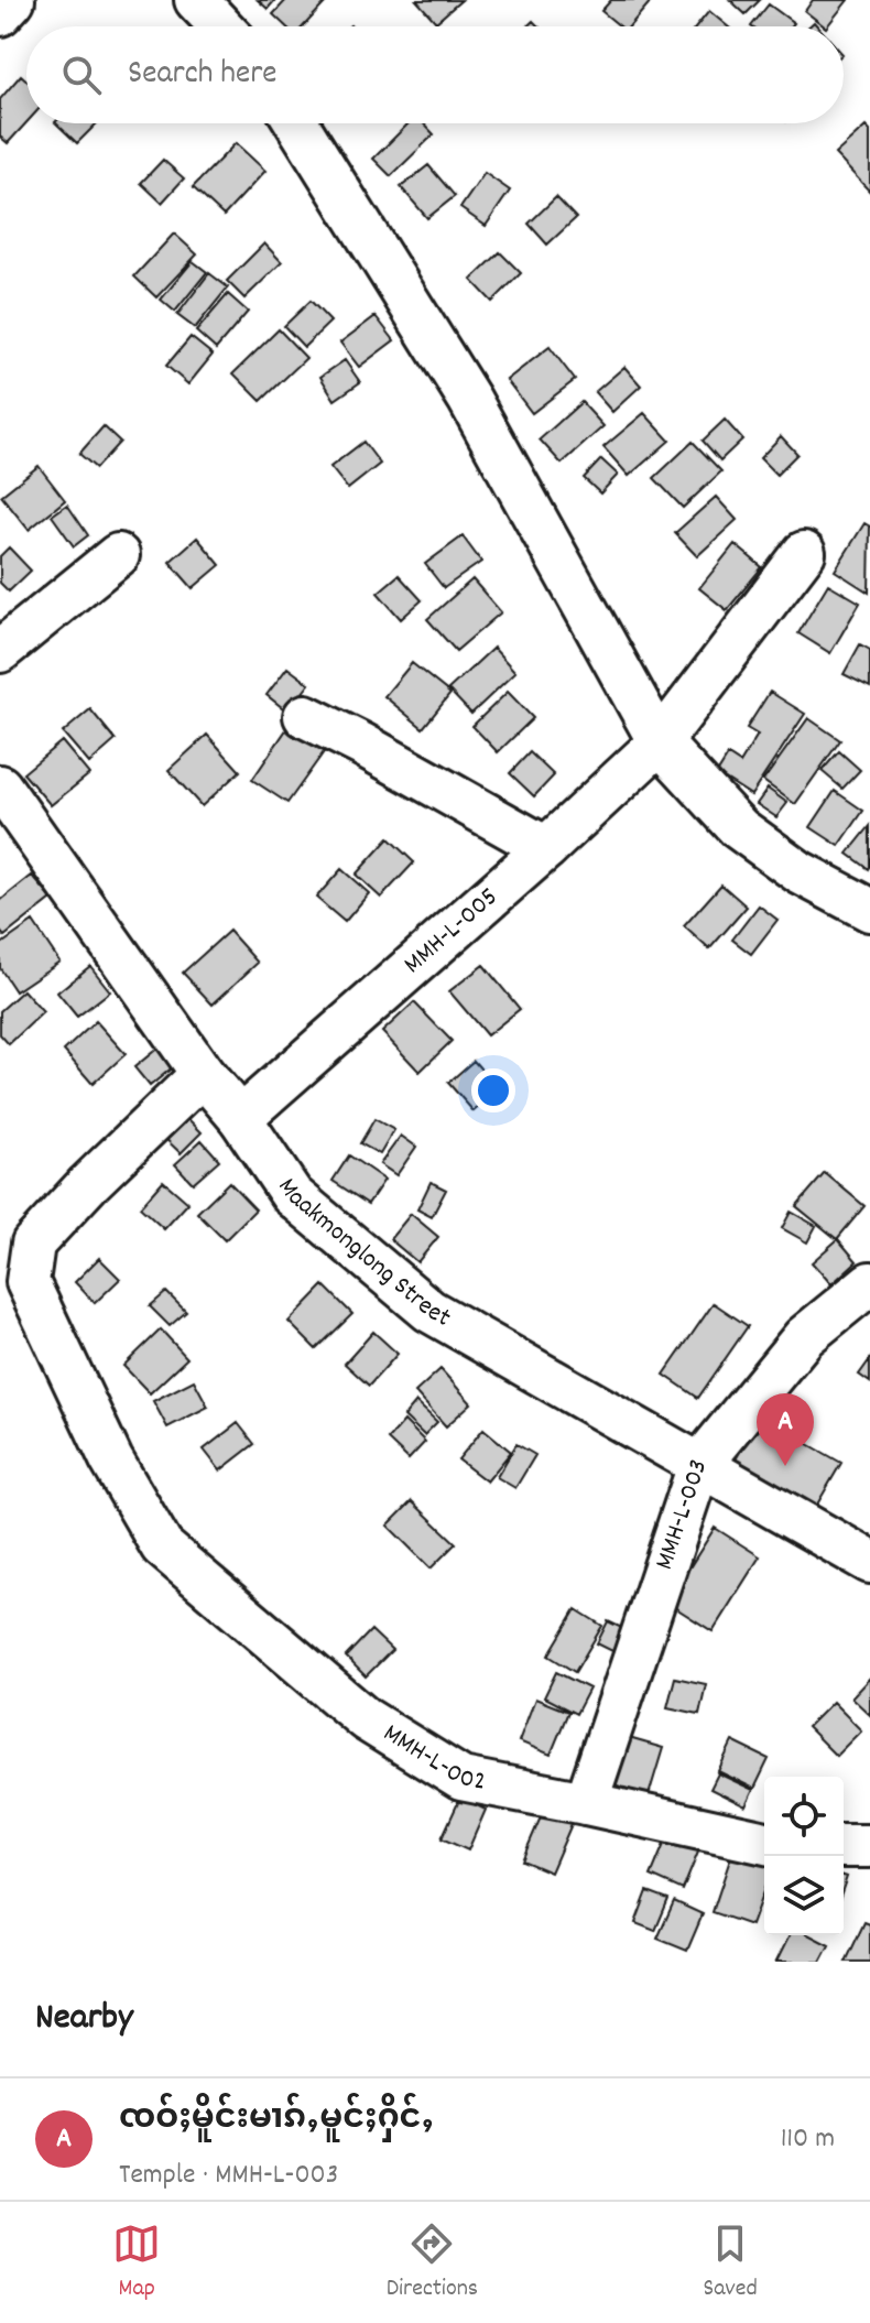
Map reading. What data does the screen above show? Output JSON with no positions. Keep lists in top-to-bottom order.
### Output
{
  "streets": {
    "street": [
      "MMH-L-005",
      "Maakmonglong Street",
      "MMH-L-003",
      "MMH-L-002"
    ]
  },
  "crossings": [
    ["MMH-L-005", "Maakmonglong Street"],
    ["Maakmonglong Street", "MMH-L-003"],
    ["Maakmonglong Street", "MMH-L-002"],
    ["MMH-L-003", "MMH-L-002"]
  ],
  "page": {
    "search": "Search here",
    "pins": "A",
    "heading": "Nearby",
    "list": [
      {
        "mark": "A",
        "name": "ၸဝ်ႈမိူင်းမၢၵ်ႇမူင်ႈႁိင်ႇ",
        "note": "Temple · MMH-L-003",
        "value": "110 m"
      }
    ],
    "nav": ["Map", "Directions", "Saved"]
  }
}
